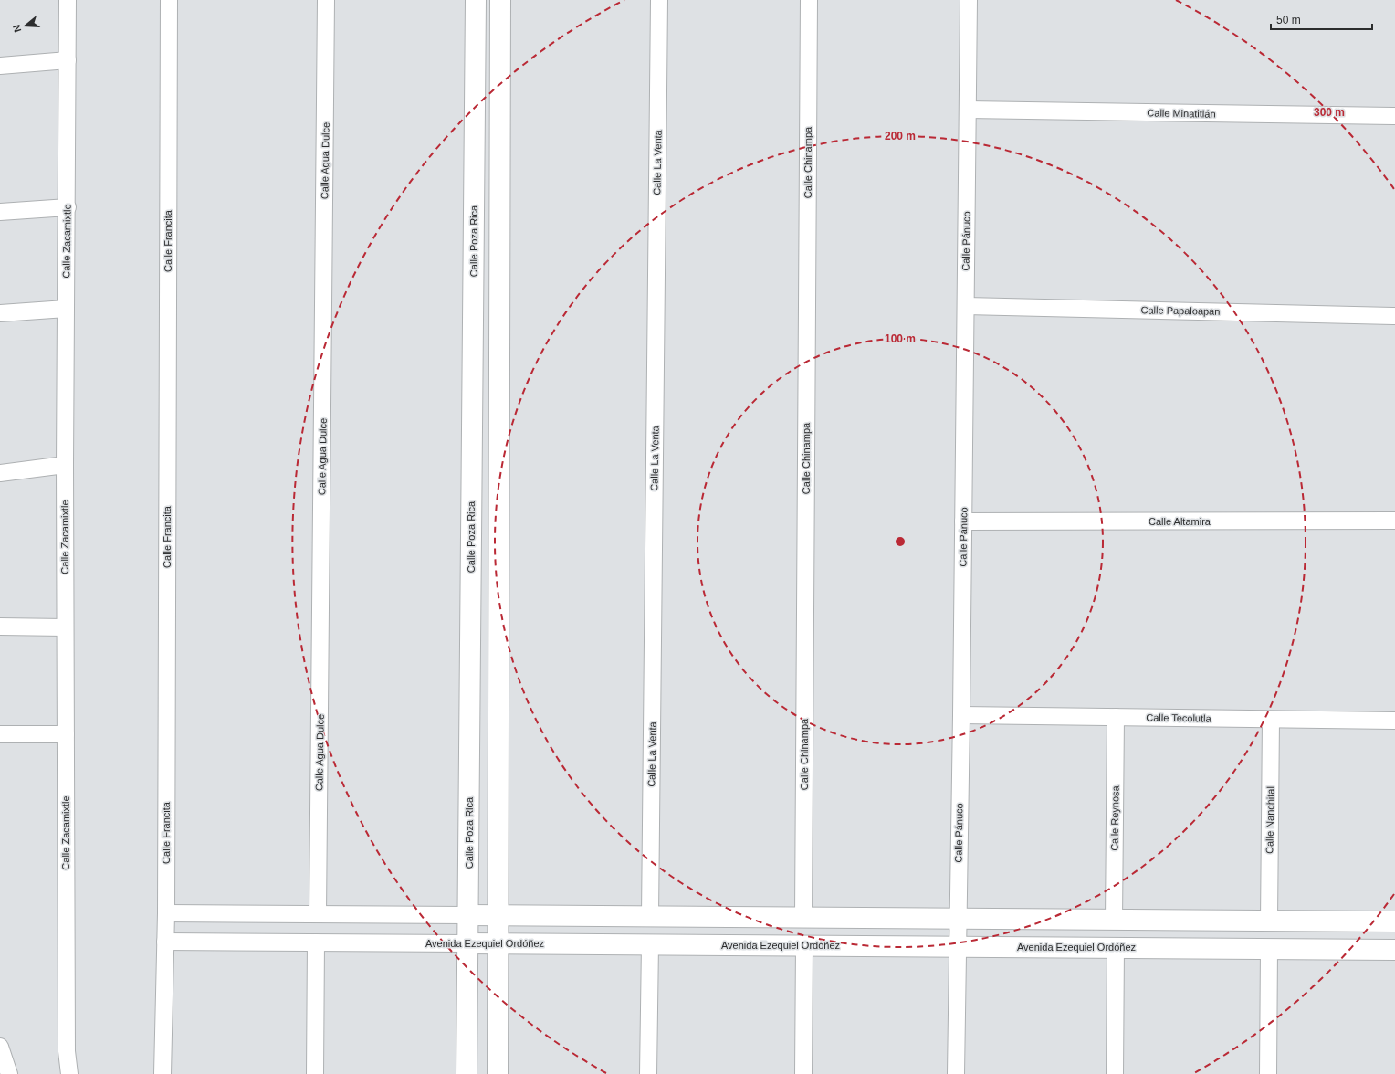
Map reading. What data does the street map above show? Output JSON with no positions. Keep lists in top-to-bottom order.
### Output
{
  "streets": {
    "street": [
      "Calle Minatitlán",
      "Calle Agua Dulce",
      "Calle La Venta",
      "Calle Chinampa",
      "Calle Zacamixtle",
      "Calle Francita",
      "Calle Poza Rica",
      "Calle Pánuco",
      "Calle Papaloapan",
      "Calle Altamira",
      "Calle Tecolutla",
      "Calle Reynosa",
      "Calle Nanchital",
      "Avenida Ezequiel Ordóñez"
    ]
  },
  "crossings": [
    ["Calle Minatitlán", "Calle Pánuco"],
    ["Calle Francita", "Avenida Ezequiel Ordóñez"],
    ["Calle Poza Rica", "Avenida Ezequiel Ordóñez"],
    ["Calle Pánuco", "Calle Papaloapan"],
    ["Calle Pánuco", "Calle Altamira"],
    ["Calle Pánuco", "Calle Tecolutla"],
    ["Calle Pánuco", "Avenida Ezequiel Ordóñez"],
    ["Calle Tecolutla", "Calle Reynosa"],
    ["Calle Tecolutla", "Calle Nanchital"]
  ],
  "scale_bar": "50 m",
  "north": "left",
  "rings": ["300 m", "200 m", "100 m"]
}
